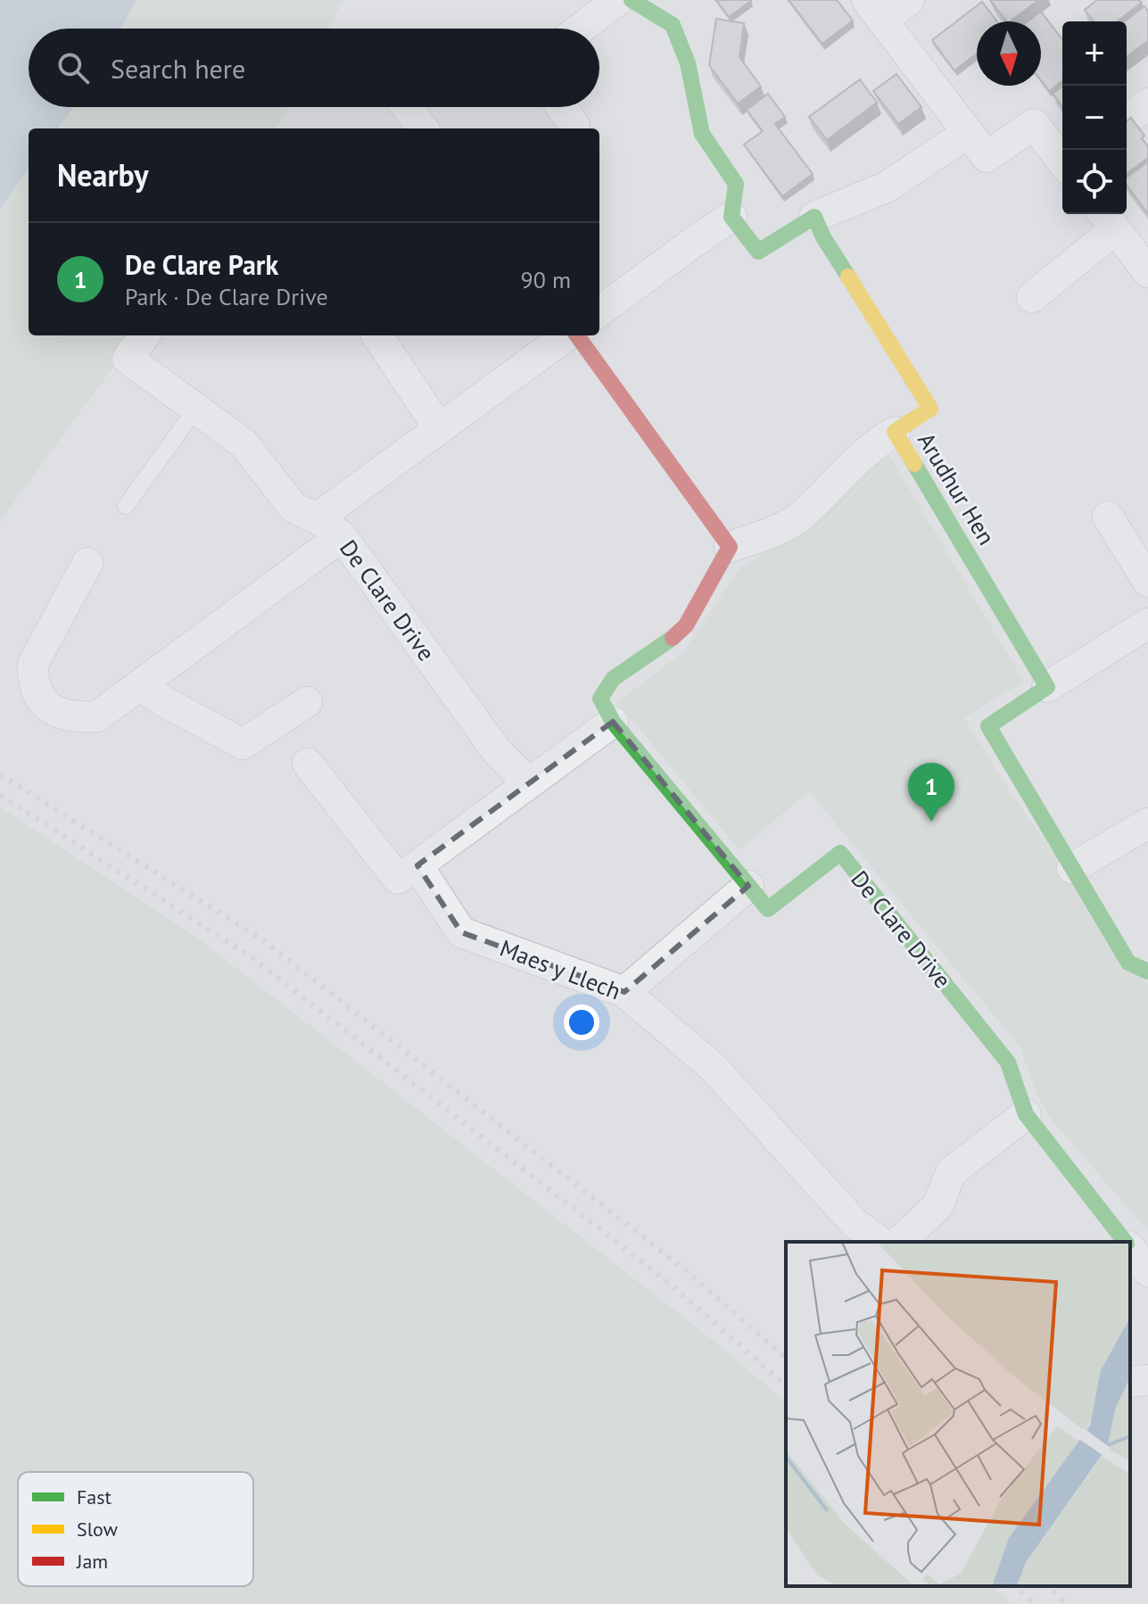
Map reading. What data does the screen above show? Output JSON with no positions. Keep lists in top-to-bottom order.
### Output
{
  "streets": {
    "street": ["Arudhur Hen", "De Clare Drive", "Maes y Llech"]
  },
  "legend": ["Fast", "Slow", "Jam"],
  "north": "bottom",
  "page": {
    "map_buttons": ["+", "−"],
    "search": "Search here",
    "heading": "Nearby",
    "list": [
      {
        "mark": "1",
        "name": "De Clare Park",
        "note": "Park · De Clare Drive",
        "value": "90 m"
      }
    ],
    "pins": "1"
  }
}
